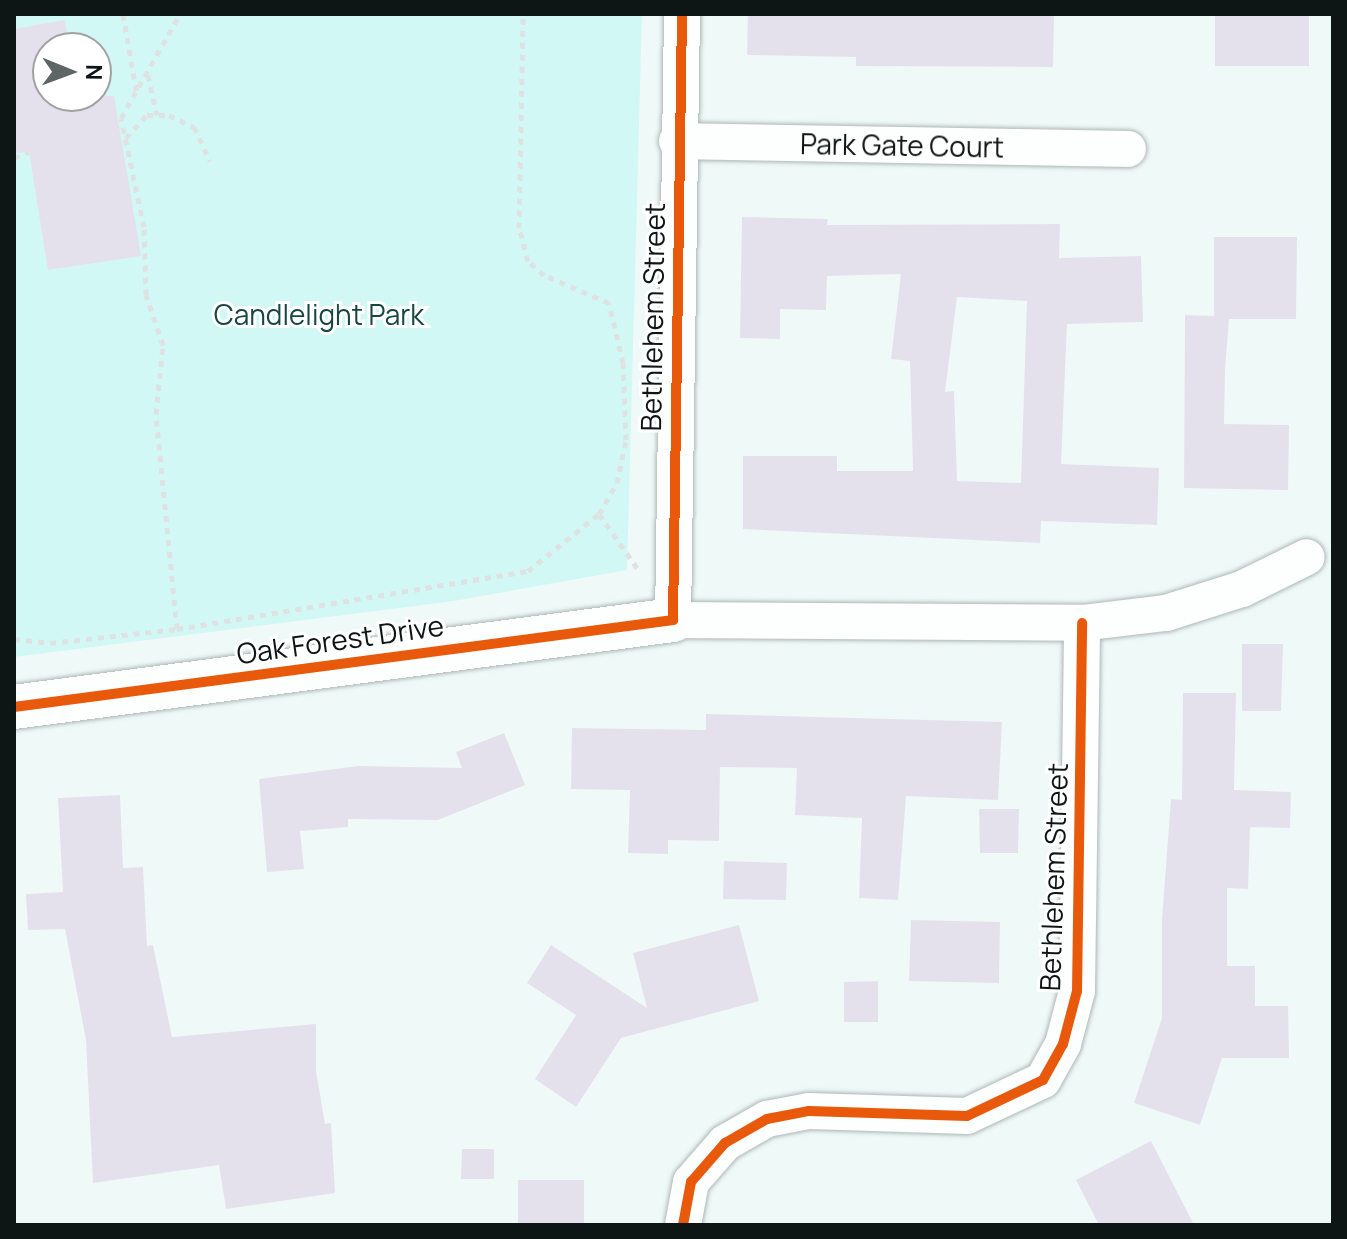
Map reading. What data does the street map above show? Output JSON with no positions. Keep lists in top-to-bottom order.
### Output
{
  "streets": {
    "street": ["Park Gate Court", "Bethlehem Street", "Oak Forest Drive"]
  },
  "crossings": [
    ["Park Gate Court", "Bethlehem Street"],
    ["Bethlehem Street", "Oak Forest Drive"]
  ],
  "parks": ["Candlelight Park"],
  "north": "right"
}
